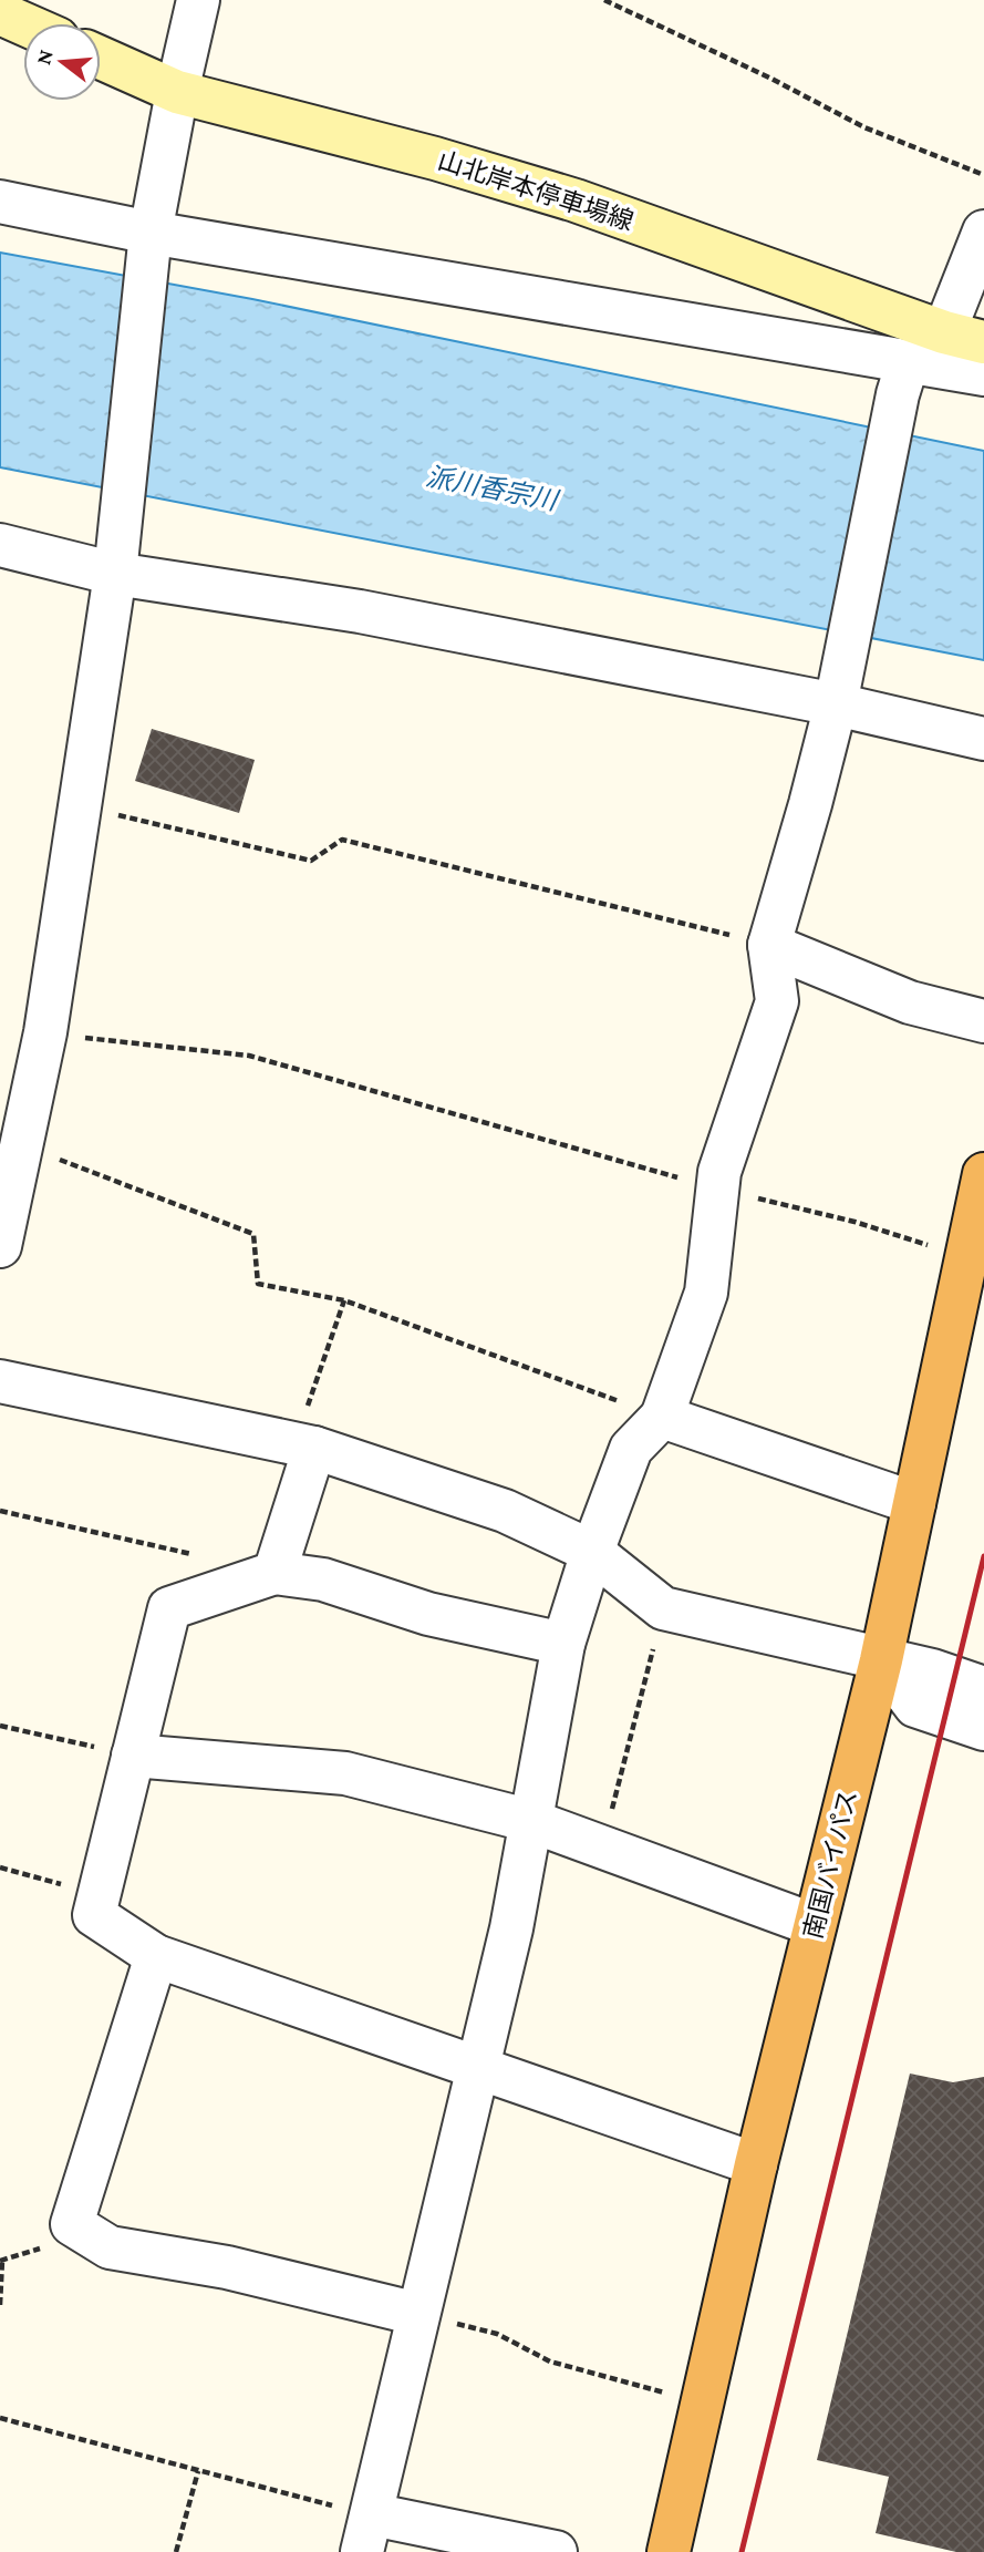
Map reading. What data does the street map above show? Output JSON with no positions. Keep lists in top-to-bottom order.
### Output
{
  "streets": {
    "highway": ["南国バイパス"],
    "main road": ["山北岸本停車場線"]
  },
  "water": ["派川香宗川"],
  "north": "left"
}
